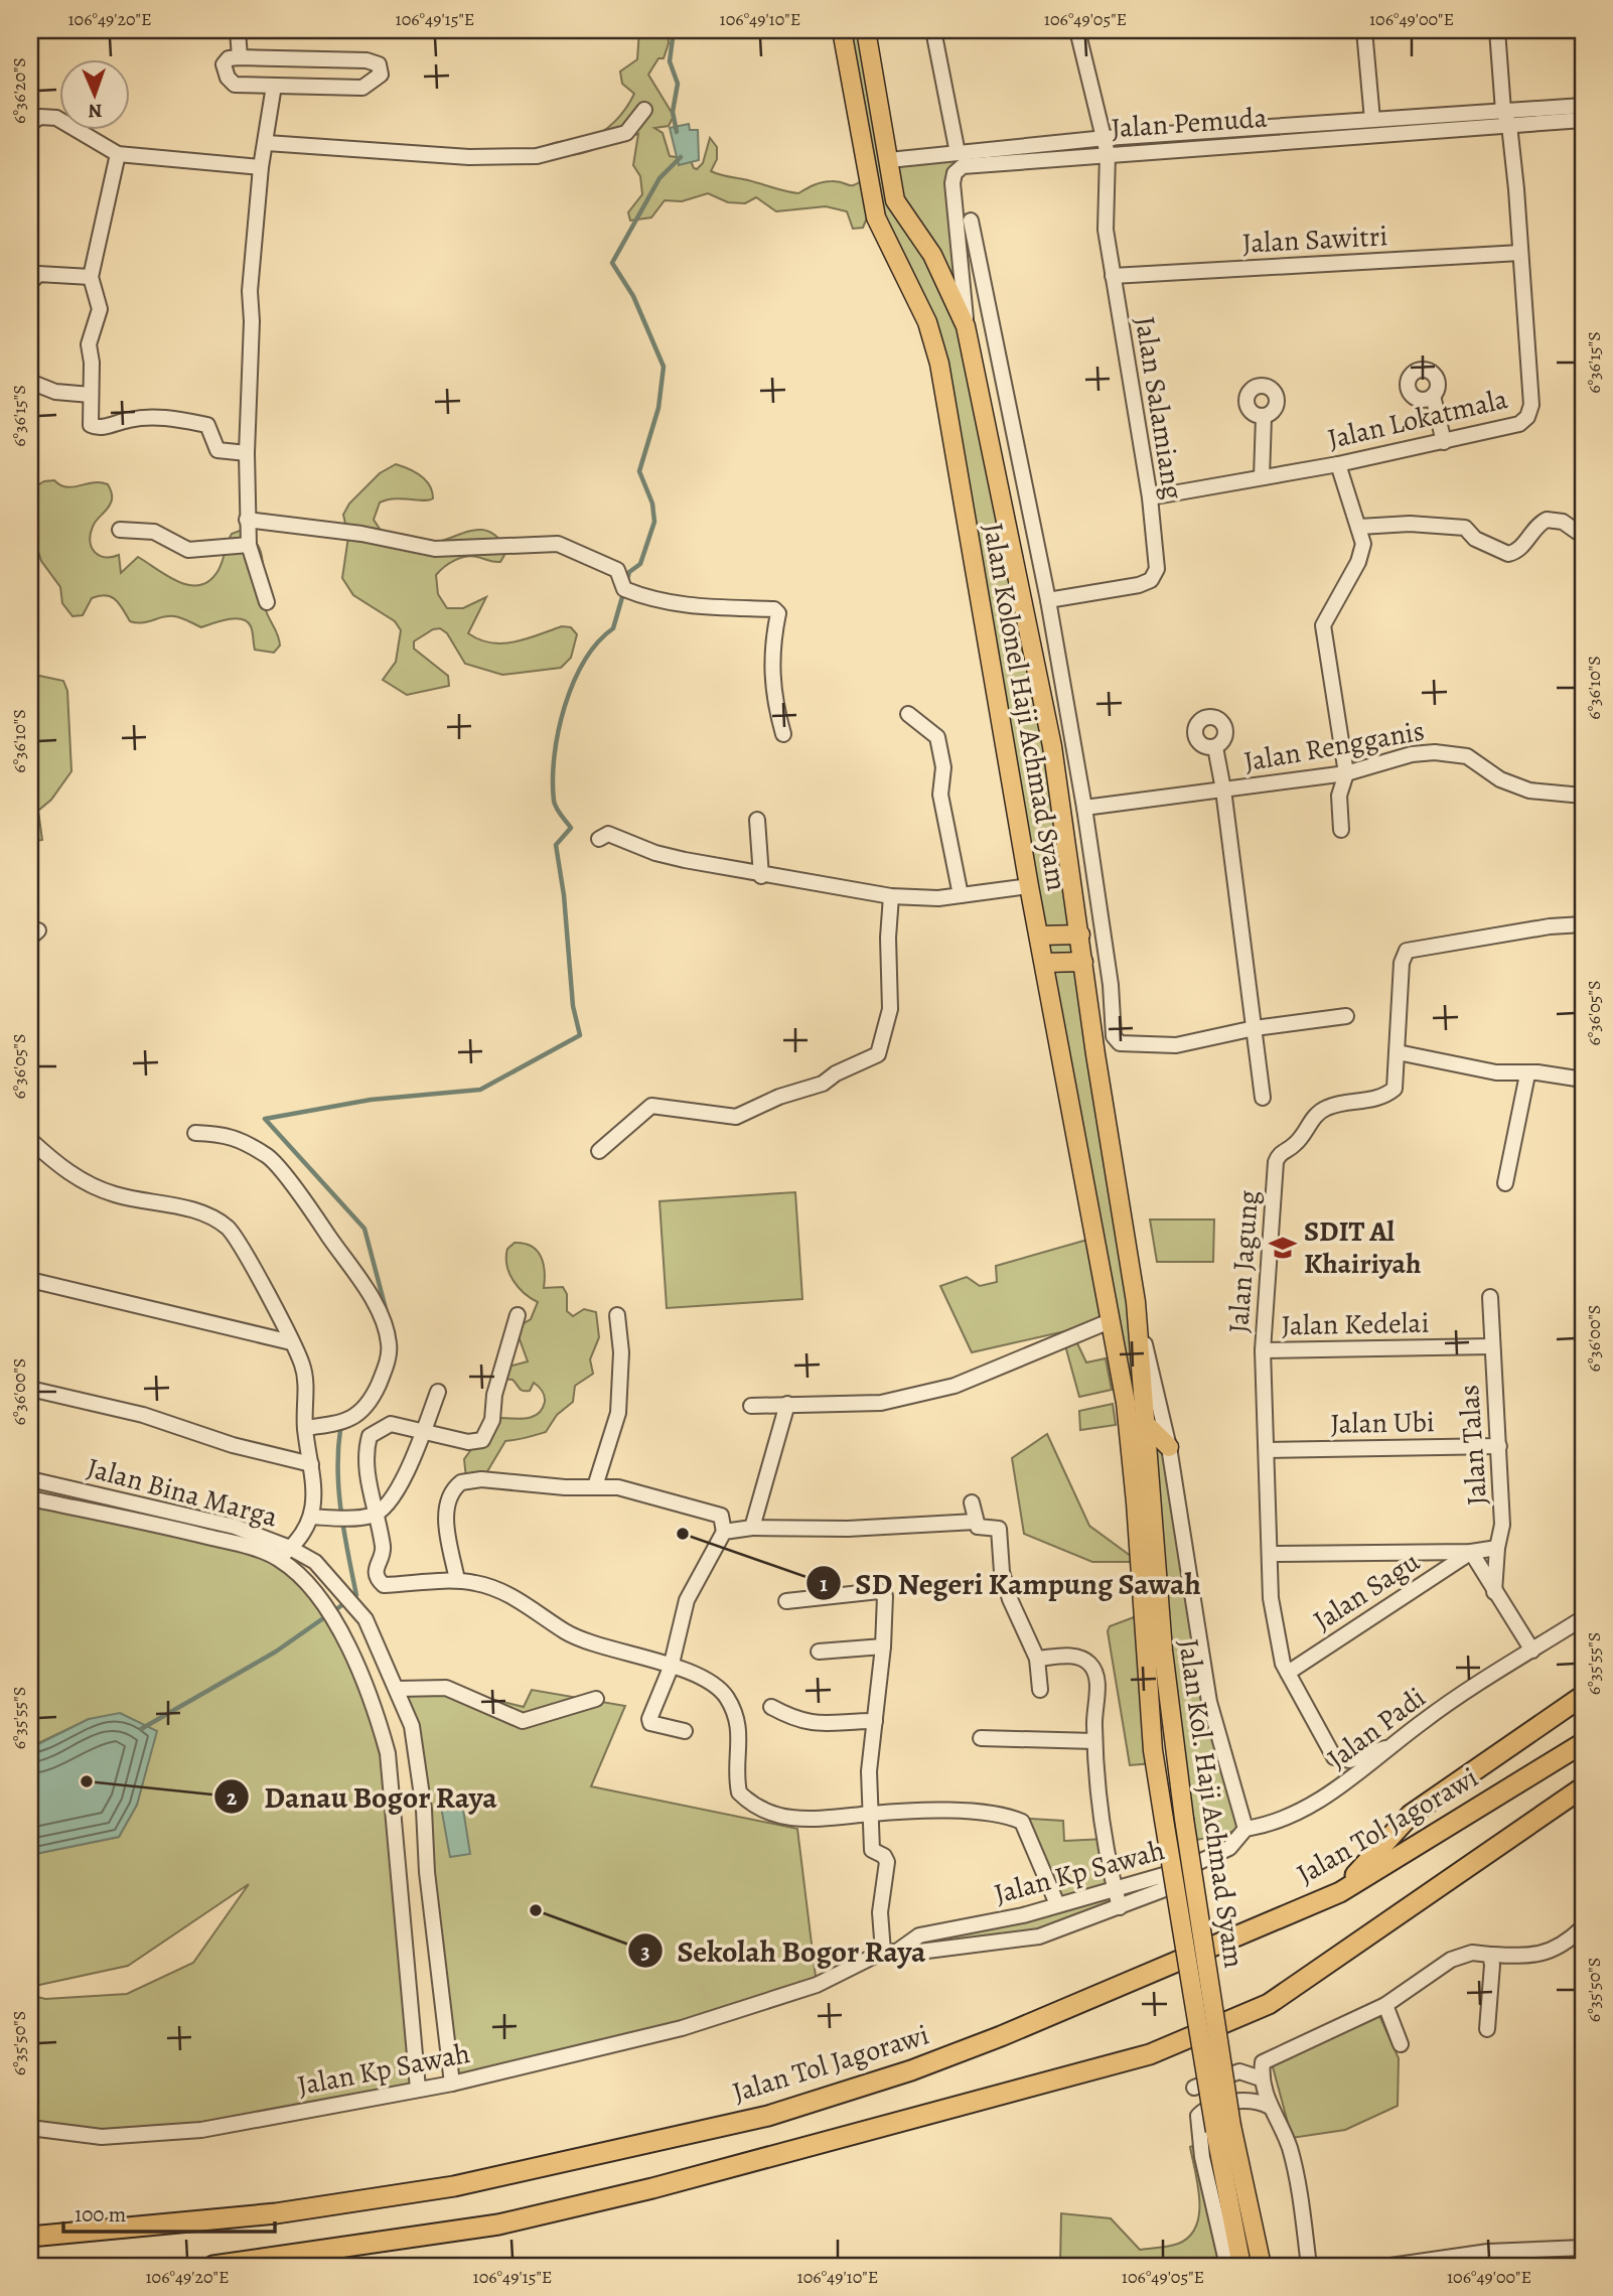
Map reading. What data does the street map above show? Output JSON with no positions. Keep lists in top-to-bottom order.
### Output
{
  "streets": {
    "highway": ["Jalan Tol Jagorawi"],
    "main road": ["Jalan Kolonel Haji Achmad Syam", "Jalan Kol. Haji Achmad Syam"],
    "street": [
      "Jalan Pemuda",
      "Jalan Sawitri",
      "Jalan Salamiang",
      "Jalan Lokatmala",
      "Jalan Rengganis",
      "Jalan Jagung",
      "Jalan Kedelai",
      "Jalan Ubi",
      "Jalan Talas",
      "Jalan Bina Marga",
      "Jalan Sagu",
      "Jalan Padi",
      "Jalan Kp Sawah"
    ]
  },
  "crossings": [
    ["Jalan Pemuda", "Jalan Salamiang"],
    ["Jalan Pemuda", "Jalan Lokatmala"],
    ["Jalan Pemuda", "Jalan Kolonel Haji Achmad Syam"],
    ["Jalan Sawitri", "Jalan Salamiang"],
    ["Jalan Sawitri", "Jalan Lokatmala"],
    ["Jalan Salamiang", "Jalan Lokatmala"],
    ["Jalan Kolonel Haji Achmad Syam", "Jalan Kol. Haji Achmad Syam"],
    ["Jalan Jagung", "Jalan Kedelai"],
    ["Jalan Jagung", "Jalan Ubi"],
    ["Jalan Jagung", "Jalan Sagu"],
    ["Jalan Jagung", "Jalan Padi"],
    ["Jalan Kedelai", "Jalan Talas"],
    ["Jalan Ubi", "Jalan Talas"],
    ["Jalan Bina Marga", "Jalan Kp Sawah"],
    ["Jalan Padi", "Jalan Kp Sawah"]
  ],
  "places": {
    "school or university": ["SDIT Al Khairiyah"],
    "other": ["SD Negeri Kampung Sawah", "Danau Bogor Raya", "Sekolah Bogor Raya"]
  },
  "scale_bar": "100 m",
  "north": "bottom",
  "coordinates": [
    "106°49'20\"E",
    "106°49'15\"E",
    "106°49'10\"E",
    "106°49'05\"E",
    "106°49'00\"E",
    "6°36'20\"S",
    "6°36'15\"S",
    "6°36'10\"S",
    "6°36'05\"S",
    "6°36'00\"S",
    "6°35'55\"S",
    "6°35'50\"S"
  ]
}
